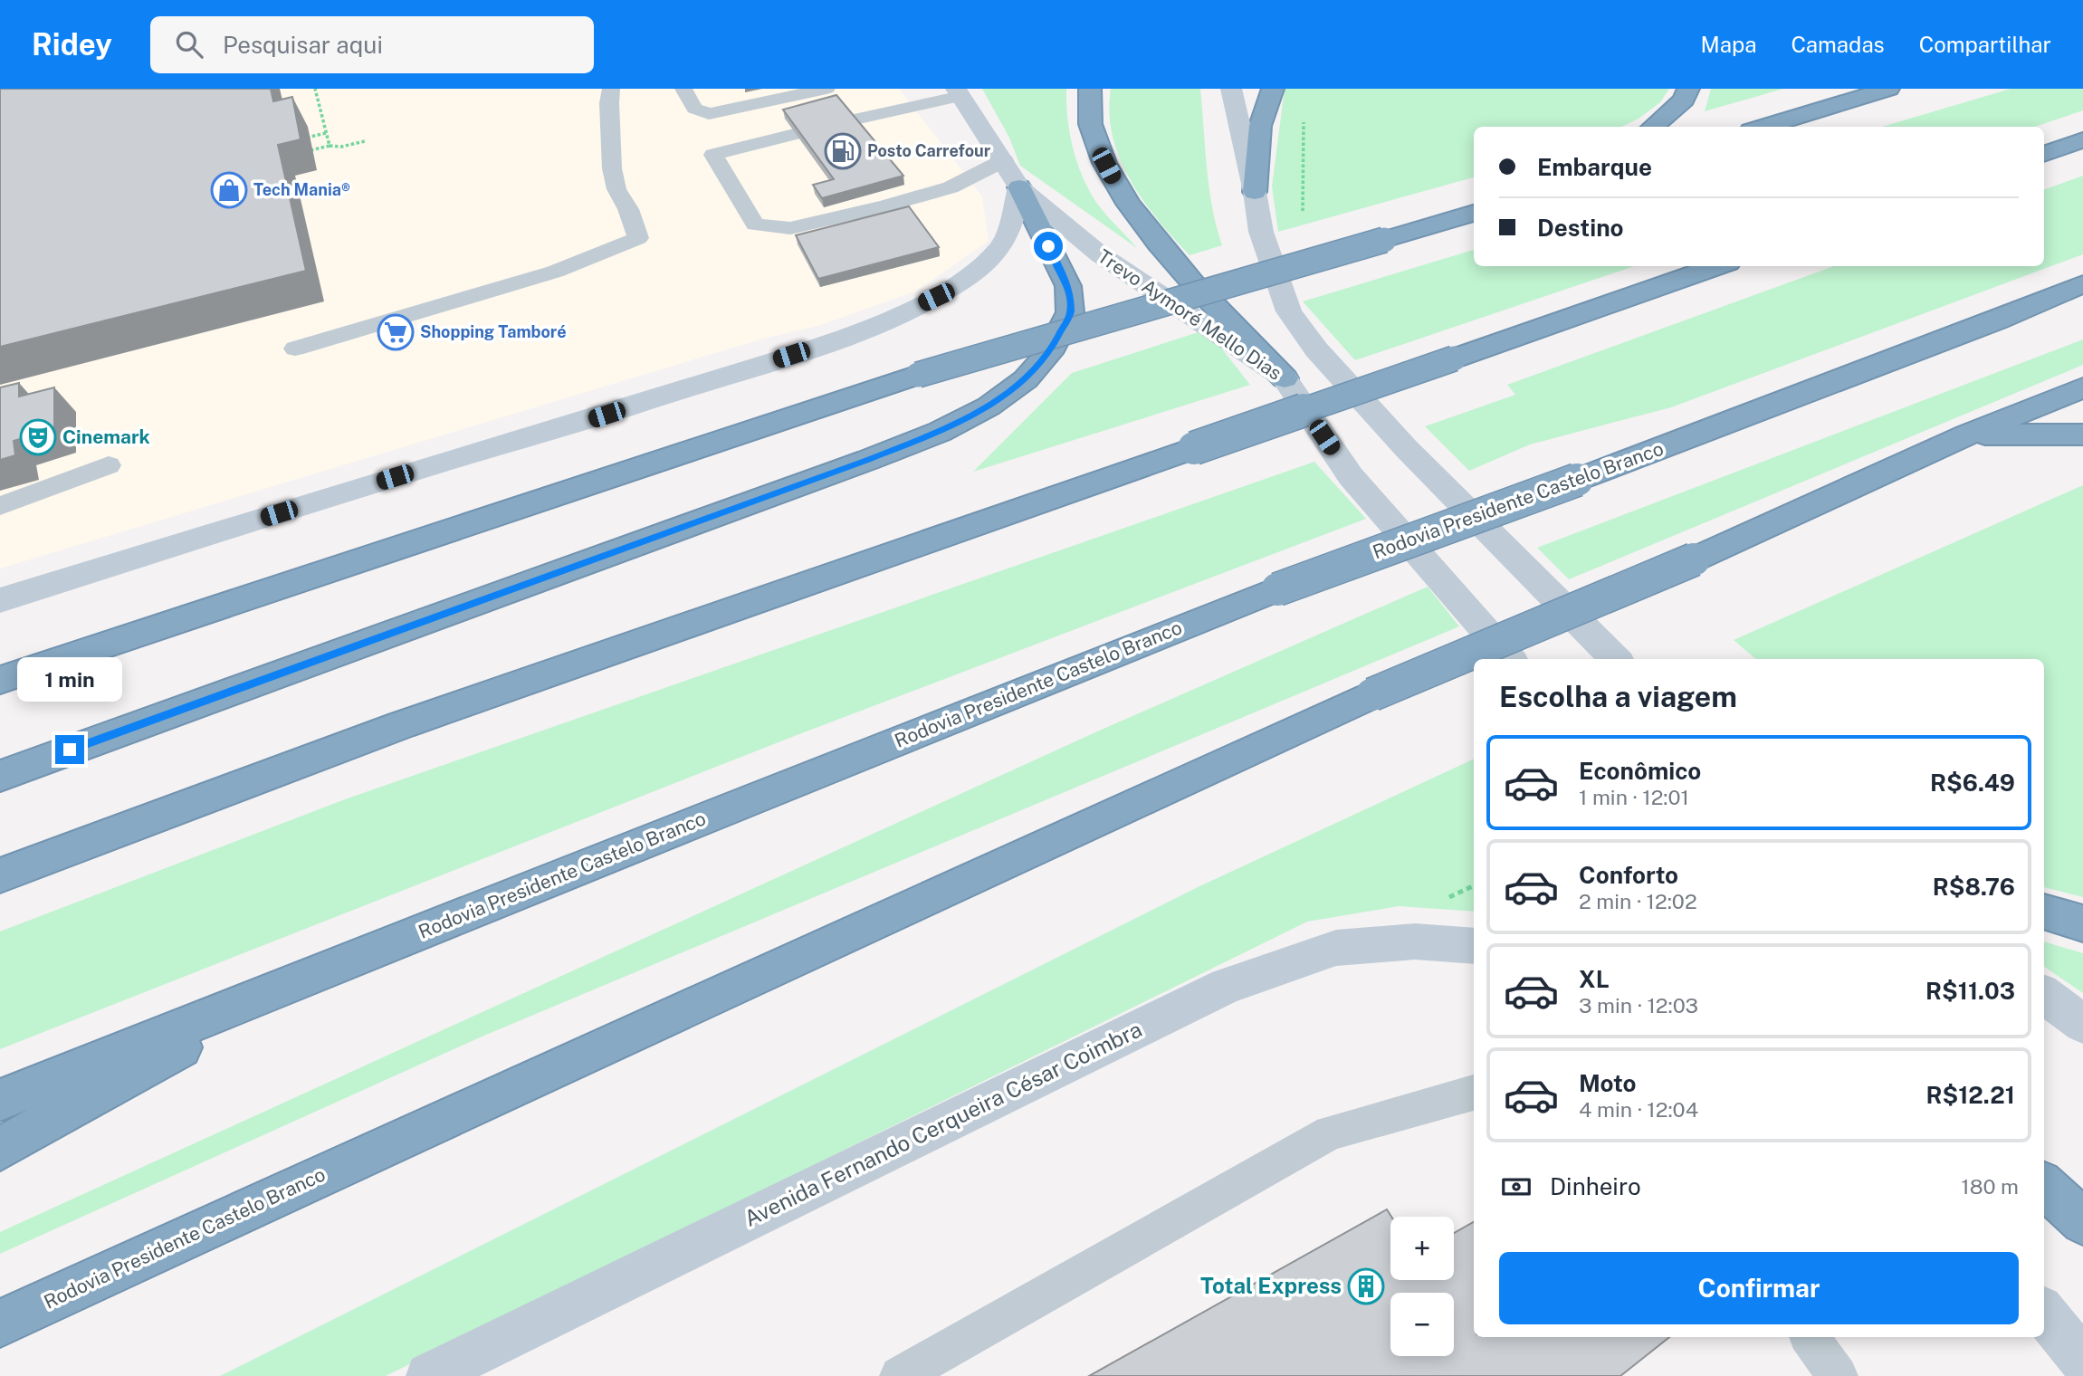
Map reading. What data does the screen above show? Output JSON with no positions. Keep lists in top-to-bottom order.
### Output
{
  "streets": {
    "highway": ["Rodovia Presidente Castelo Branco"],
    "main road": ["Trevo Aymoré Mello Dias", "Avenida Fernando Cerqueira César Coimbra"]
  },
  "places": {
    "fuel station": ["Posto Carrefour"],
    "shop": ["Tech Mania®"],
    "supermarket": ["Shopping Tamboré"],
    "theatre": ["Cinemark"],
    "building": ["Total Express"]
  },
  "page": {
    "header": "Ridey",
    "search": "Pesquisar aqui",
    "nav": ["Mapa", "Camadas", "Compartilhar"],
    "banner": ["Embarque", "Destino"],
    "bubble": "1 min",
    "heading": "Escolha a viagem",
    "list": [
      {
        "name": "Econômico",
        "note": "1 min · 12:01",
        "value": "R$6.49"
      },
      {
        "name": "Conforto",
        "note": "2 min · 12:02",
        "value": "R$8.76"
      },
      {
        "name": "XL",
        "note": "3 min · 12:03",
        "value": "R$11.03"
      },
      {
        "name": "Moto",
        "note": "4 min · 12:04",
        "value": "R$12.21"
      }
    ],
    "pay": ["Dinheiro", "180 m"],
    "map_buttons": ["+", "−"],
    "buttons": "Confirmar"
  }
}
